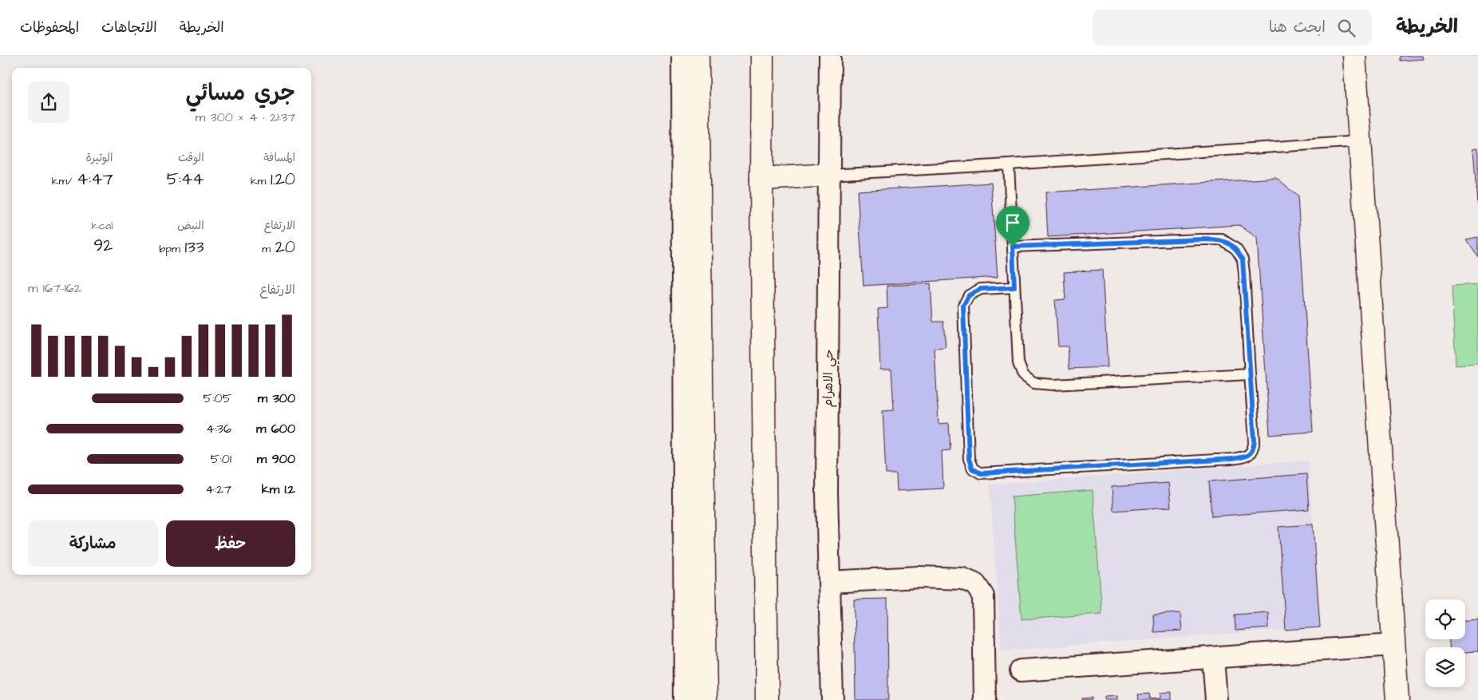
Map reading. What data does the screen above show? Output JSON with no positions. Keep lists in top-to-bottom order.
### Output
{
  "streets": {
    "street": ["حي الاهرام"]
  },
  "page": {
    "header": "الخريطة",
    "search": "ابحث هنا",
    "nav": ["الخريطة", "الاتجاهات", "المحفوظات"],
    "heading": ["جري مسائي", "21:37 · 4 × 300 m"],
    "stats": [
      ["المسافة", "1.20 km"],
      ["الوقت", "5:44"],
      ["الوتيرة", "4:47 /km"],
      ["الارتفاع", "20 m"],
      ["النبض", "133 bpm"],
      ["kcal", "92"]
    ],
    "chart": ["الارتفاع", "162–167 m"],
    "list": [
      {
        "name": "300 m",
        "note": "5:05"
      },
      {
        "name": "600 m",
        "note": "4:36"
      },
      {
        "name": "900 m",
        "note": "5:01"
      },
      {
        "name": "1.2 km",
        "note": "4:27"
      }
    ],
    "buttons": ["حفظ", "مشاركة"]
  }
}
